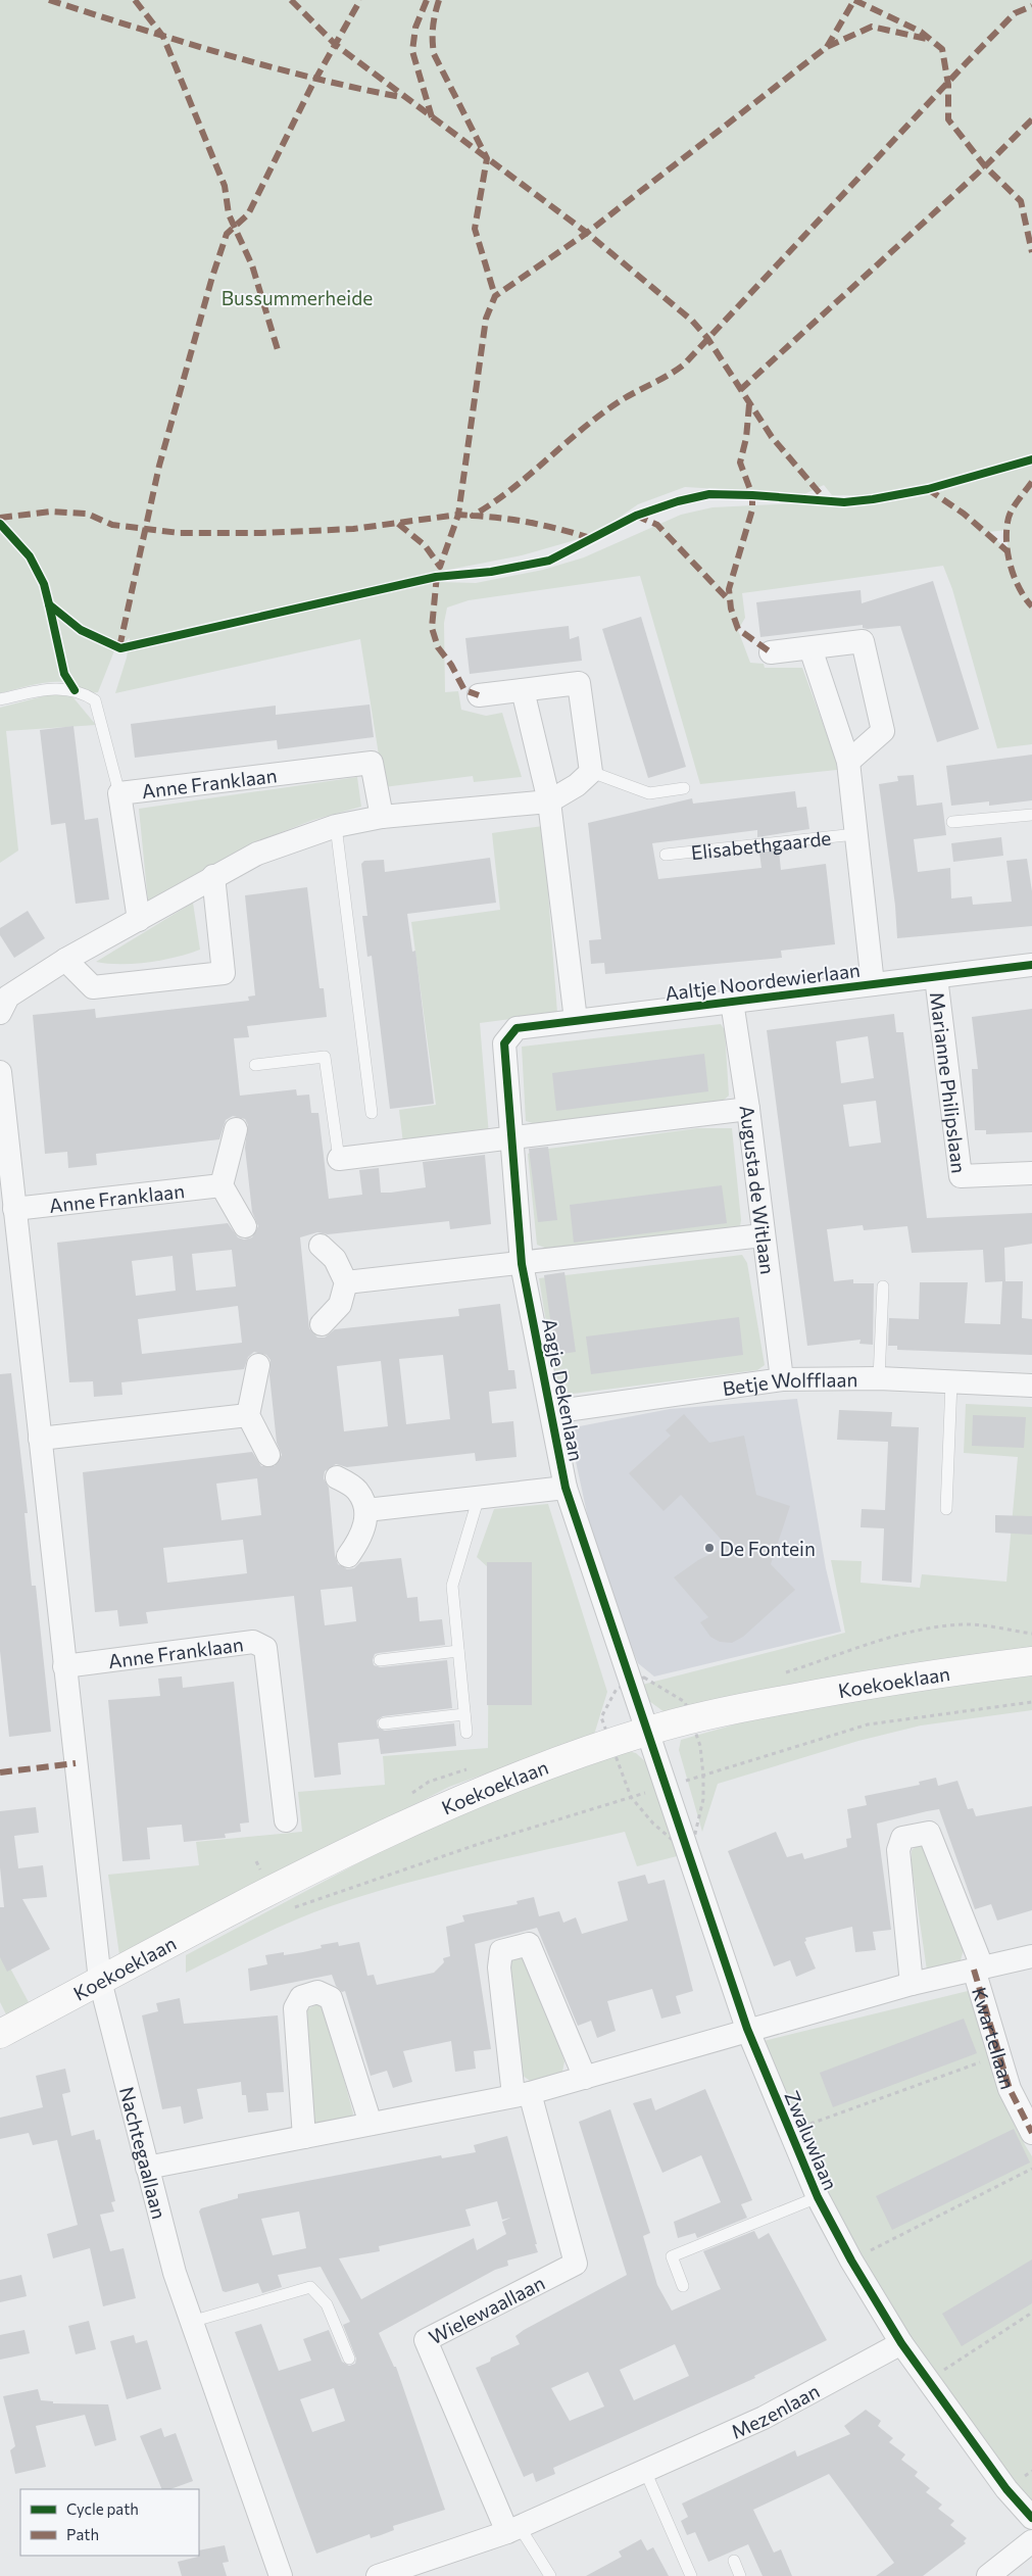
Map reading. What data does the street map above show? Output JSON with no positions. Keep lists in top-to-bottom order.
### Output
{
  "streets": {
    "street": [
      "Anne Franklaan",
      "Elisabethgaarde",
      "Aaltje Noordewierlaan",
      "Marianne Philipslaan",
      "Augusta de Witlaan",
      "Betje Wolfflaan",
      "Aagje Dekenlaan",
      "Koekoeklaan",
      "Kwartellaan",
      "Zwaluwlaan",
      "Nachtegaallaan",
      "Wielewaallaan",
      "Mezenlaan"
    ]
  },
  "crossings": [
    ["Elisabethgaarde", "Aaltje Noordewierlaan"],
    ["Aaltje Noordewierlaan", "Marianne Philipslaan"],
    ["Aaltje Noordewierlaan", "Augusta de Witlaan"],
    ["Aaltje Noordewierlaan", "Aagje Dekenlaan"],
    ["Augusta de Witlaan", "Betje Wolfflaan"],
    ["Betje Wolfflaan", "Aagje Dekenlaan"],
    ["Aagje Dekenlaan", "Koekoeklaan"],
    ["Aagje Dekenlaan", "Zwaluwlaan"],
    ["Koekoeklaan", "Zwaluwlaan"],
    ["Koekoeklaan", "Nachtegaallaan"],
    ["Kwartellaan", "Zwaluwlaan"],
    ["Zwaluwlaan", "Mezenlaan"],
    ["Wielewaallaan", "Mezenlaan"]
  ],
  "parks": ["Bussummerheide"],
  "places": ["De Fontein"],
  "legend": ["Cycle path", "Path"]
}
